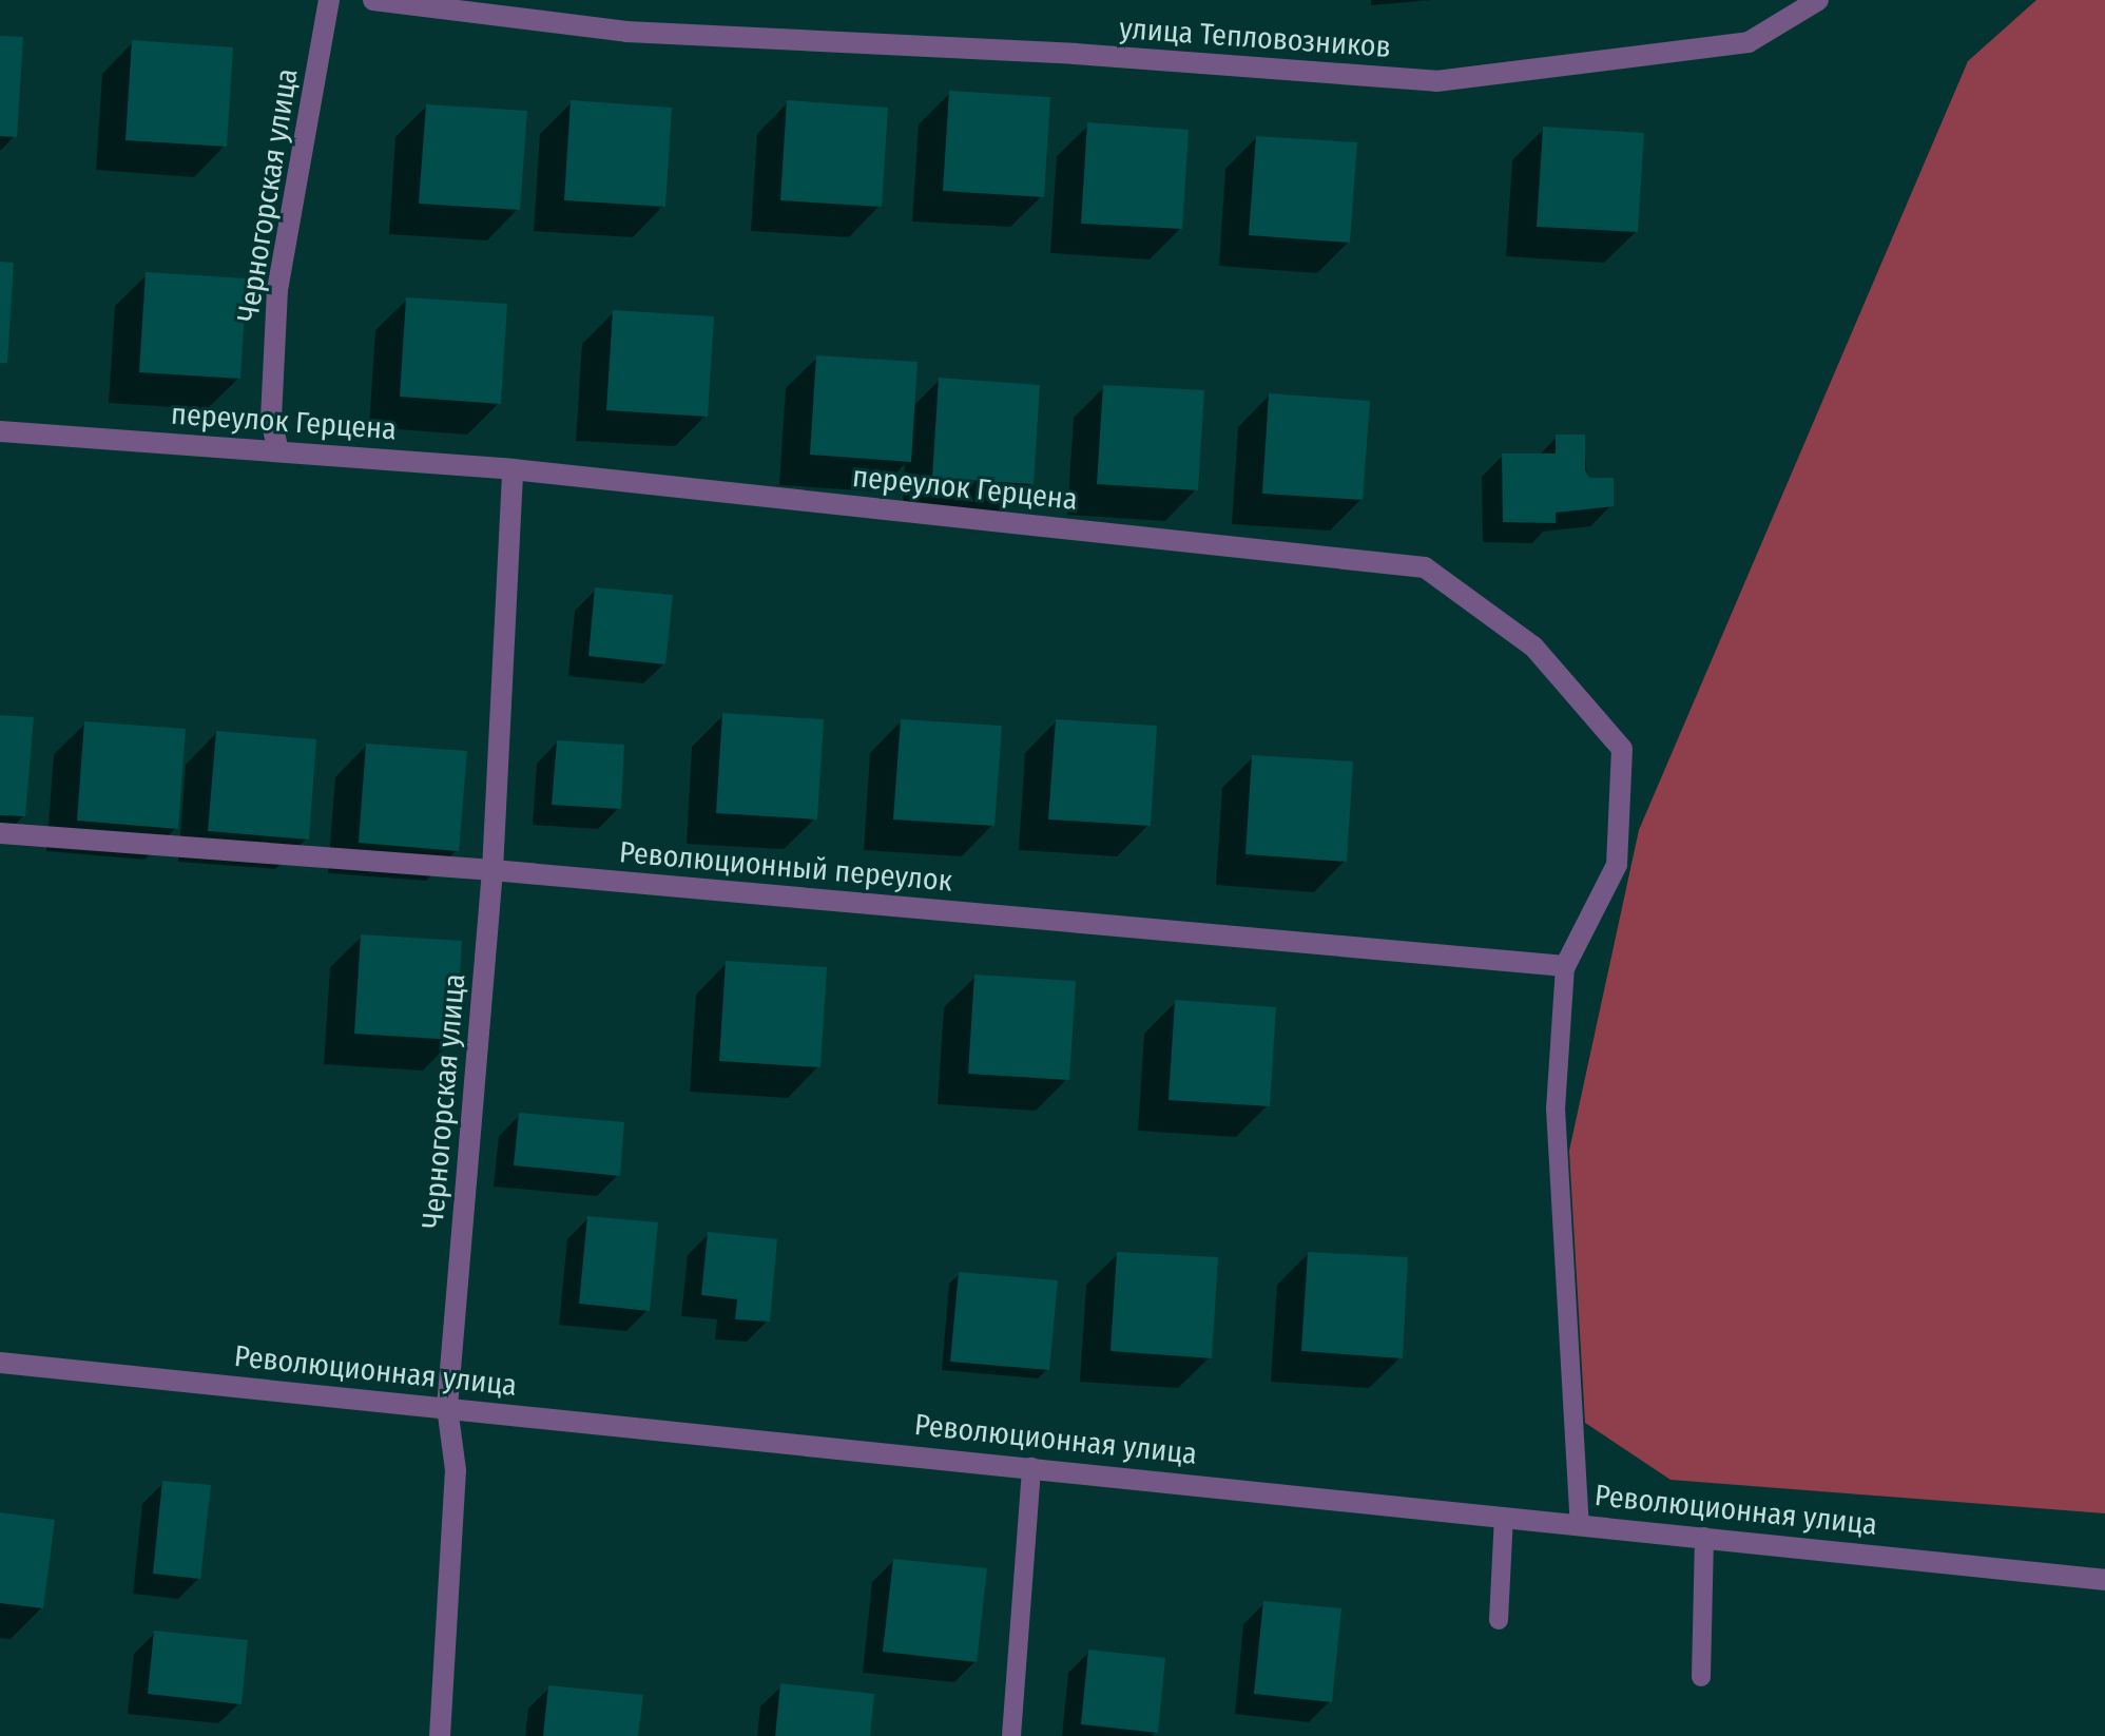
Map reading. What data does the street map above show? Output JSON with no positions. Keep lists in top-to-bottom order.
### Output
{
  "streets": {
    "street": [
      "улица Тепловозников",
      "Черногорская улица",
      "переулок Герцена",
      "Революционный переулок",
      "Революционная улица"
    ]
  },
  "crossings": [
    ["Черногорская улица", "переулок Герцена"],
    ["Черногорская улица", "Революционный переулок"],
    ["Черногорская улица", "Революционная улица"],
    ["переулок Герцена", "Революционный переулок"]
  ]
}
